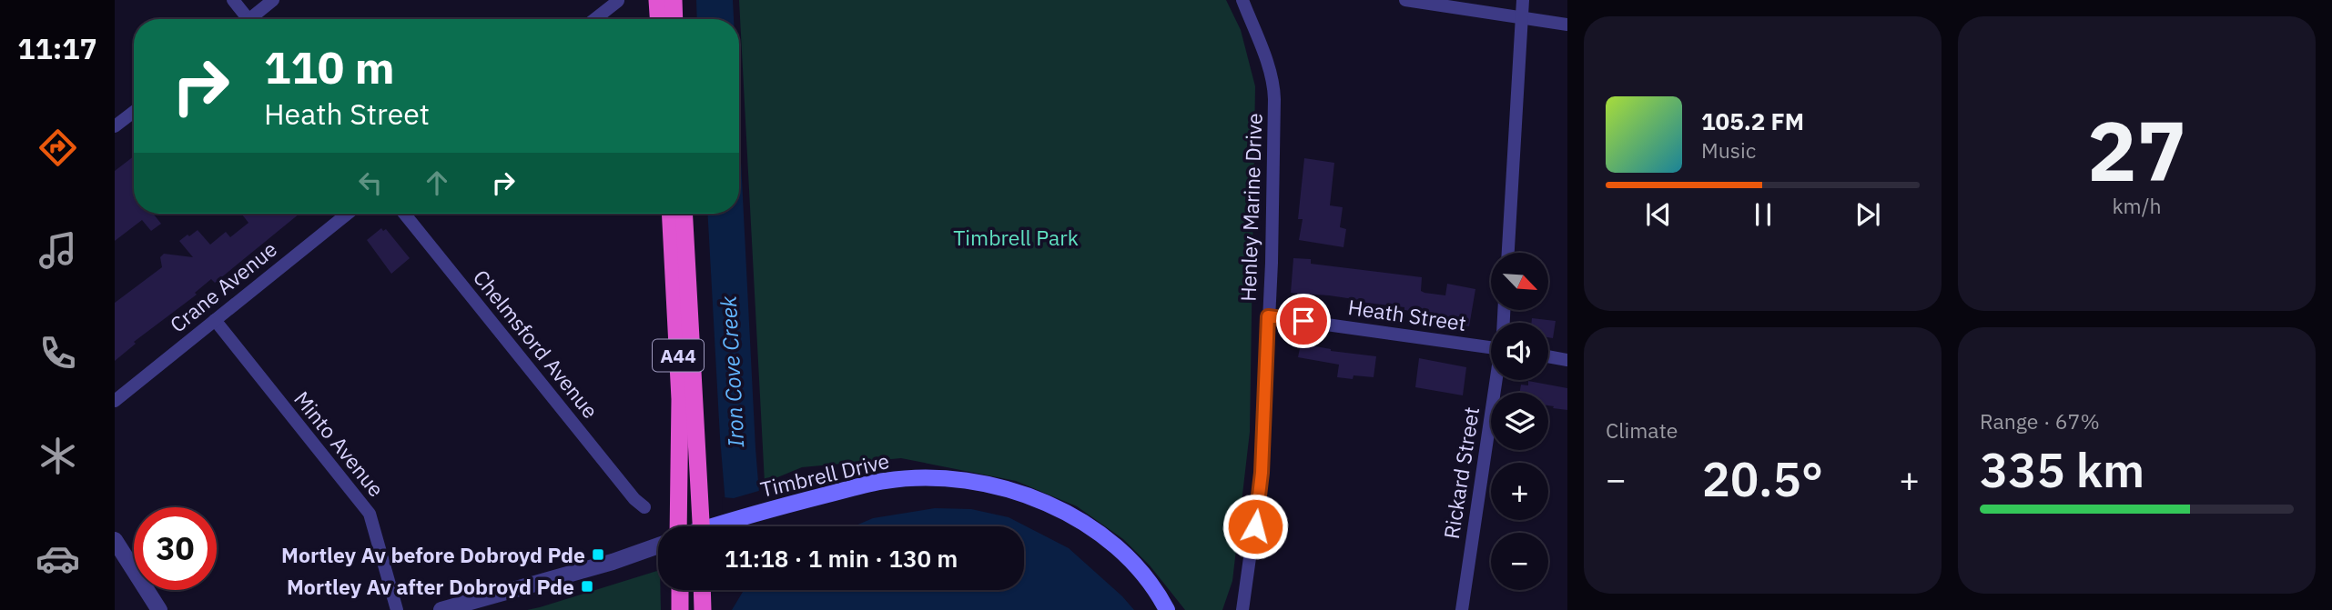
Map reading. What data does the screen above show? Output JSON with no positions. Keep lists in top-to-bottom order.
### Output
{
  "streets": {
    "highway": ["A44"],
    "main road": ["Timbrell Drive"],
    "street": [
      "Henley Marine Drive",
      "Crane Avenue",
      "Heath Street",
      "Chelmsford Avenue",
      "Minto Avenue",
      "Rickard Street"
    ]
  },
  "crossings": [
    ["Henley Marine Drive", "Heath Street"],
    ["Crane Avenue", "Minto Avenue"]
  ],
  "water": ["Iron Cove Creek"],
  "parks": ["Timbrell Park"],
  "places": {
    "transit": ["Mortley Av before Dobroyd Pde", "Mortley Av after Dobroyd Pde"]
  },
  "north": "bottom right",
  "page": {
    "tabs": "11:17",
    "tile": [
      ["27", "km/h"],
      "Climate",
      ["Range · 67%", "335 km"]
    ],
    "turn": ["110 m", "Heath Street"],
    "song": ["105.2 FM", "Music"],
    "map_buttons": ["+", "−"],
    "heat": ["−", "20.5°", "+"],
    "limit": "30",
    "trip": "11:18 · 1 min · 130 m"
  }
}
